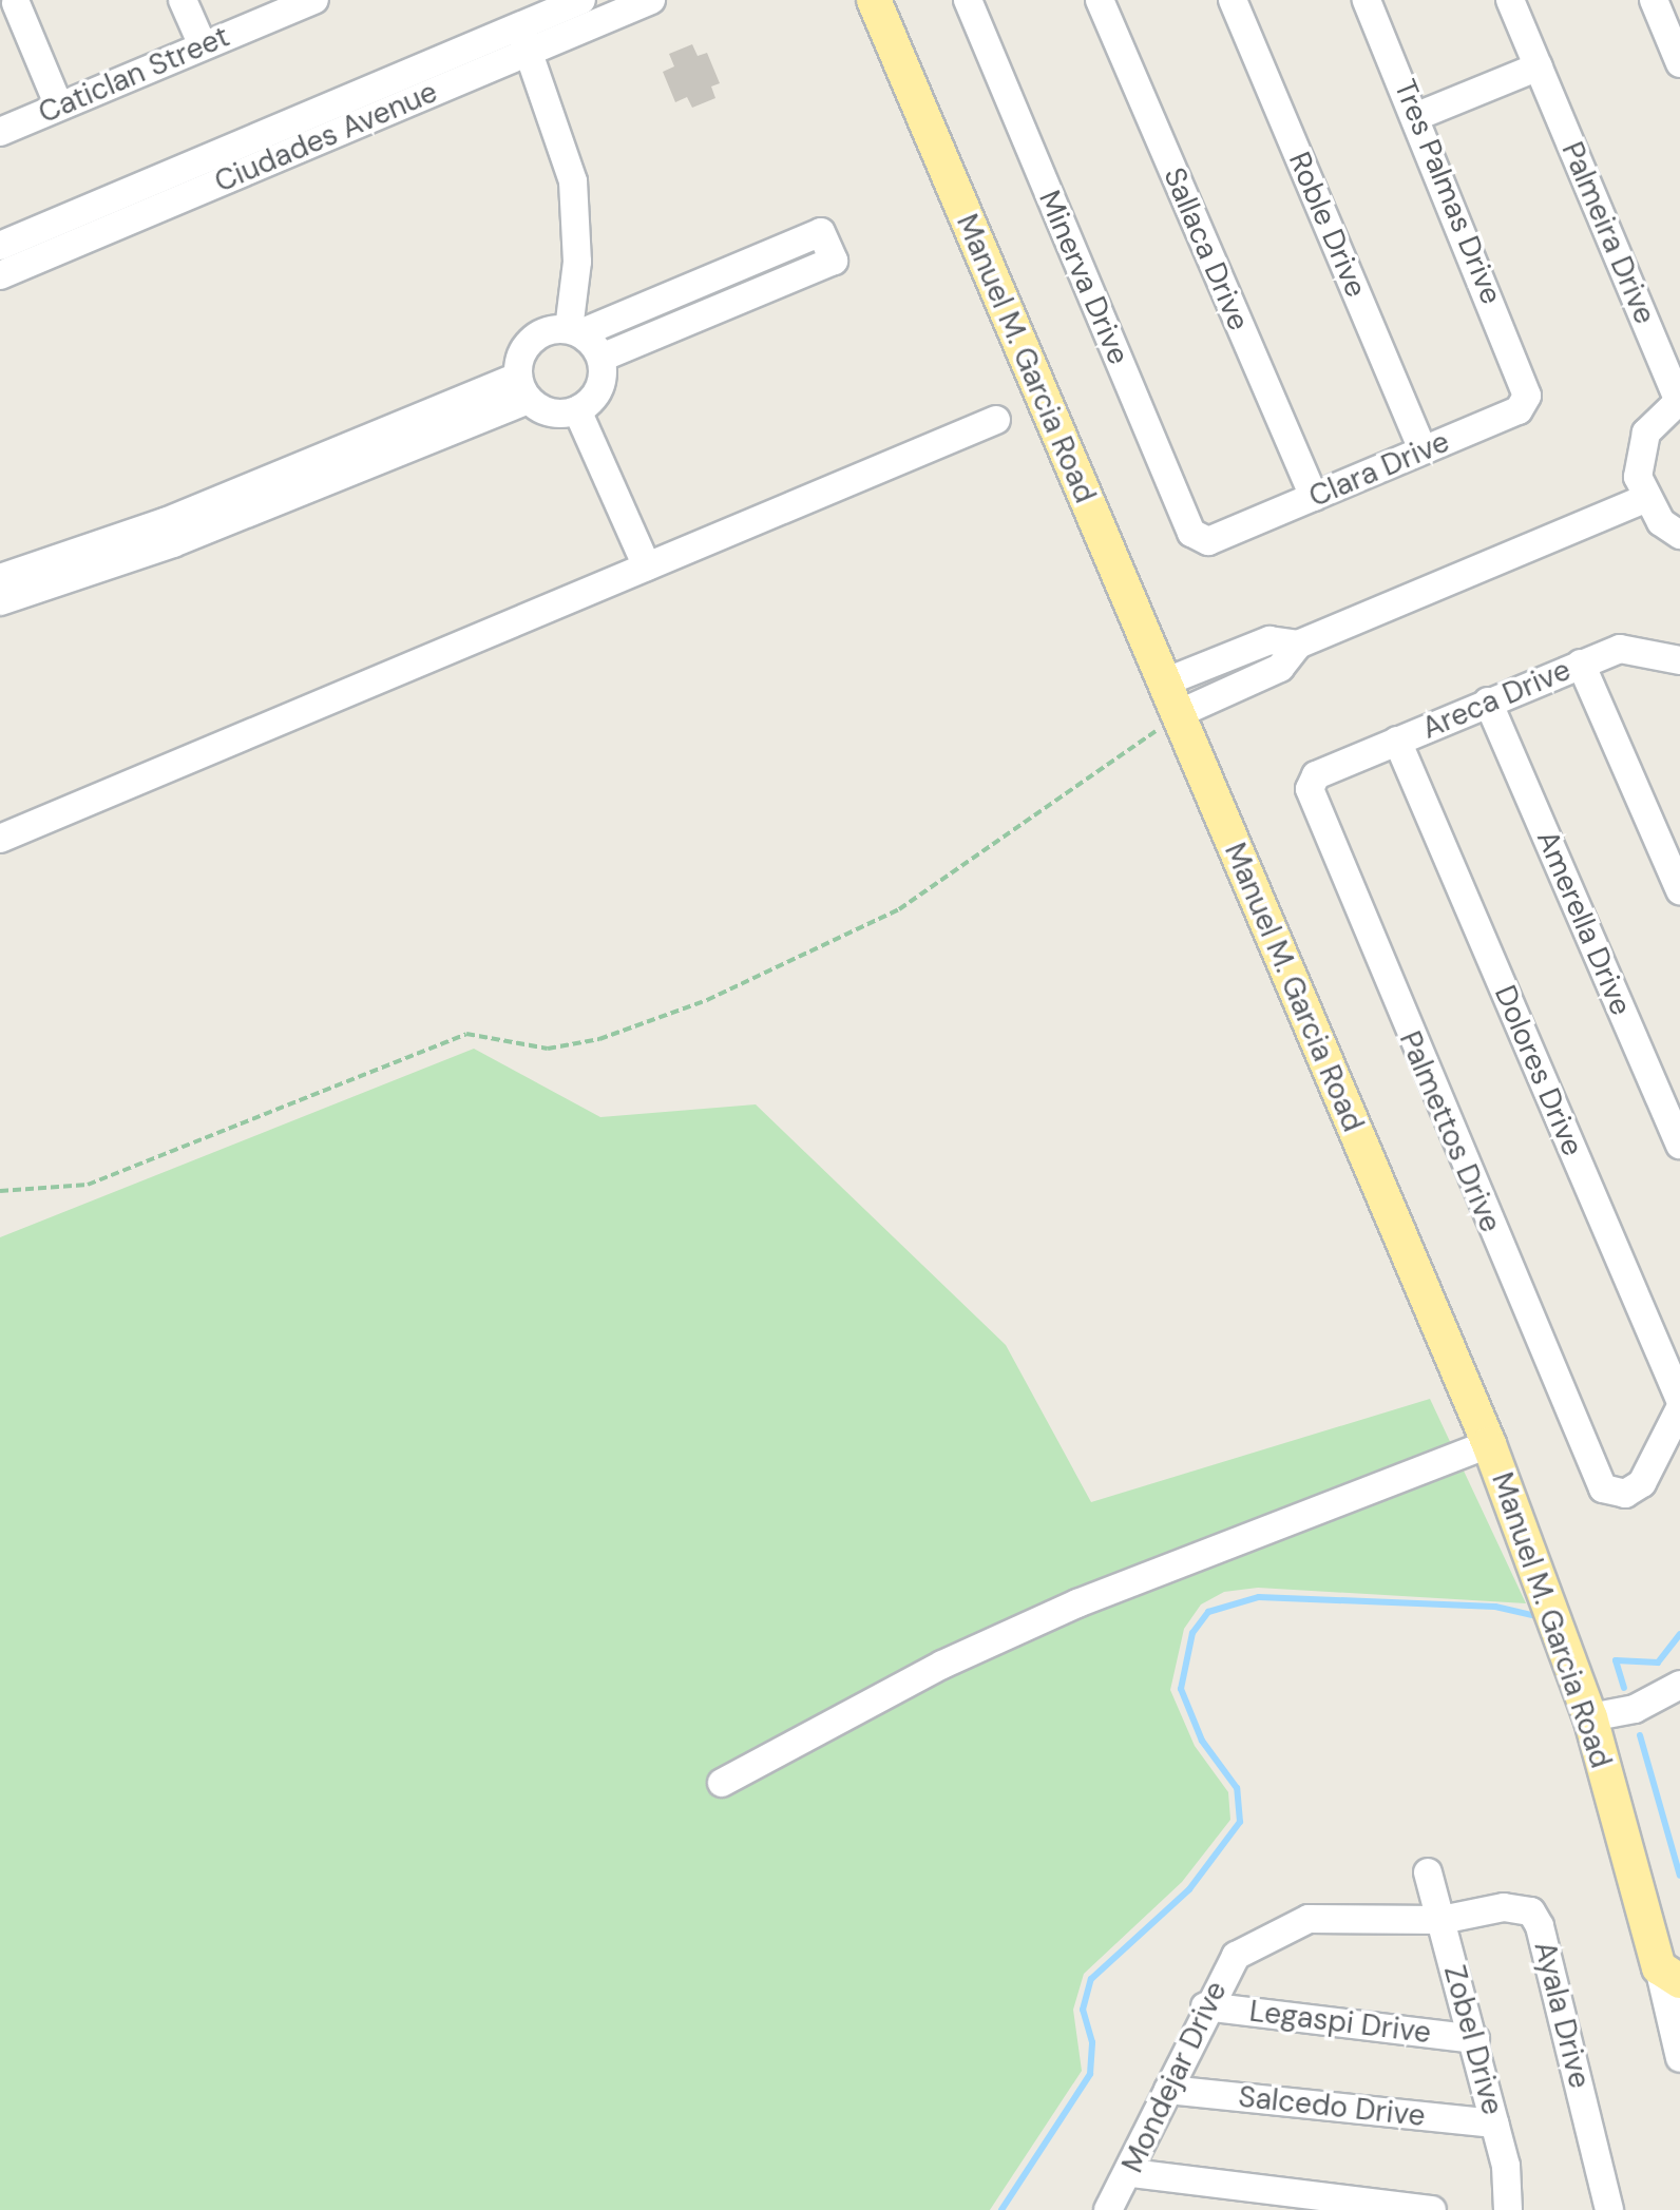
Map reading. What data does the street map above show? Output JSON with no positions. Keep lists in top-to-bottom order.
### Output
{
  "streets": {
    "main road": ["Manuel M. Garcia Road"],
    "street": [
      "Caticlan Street",
      "Ciudades Avenue",
      "Tres Palmas Drive",
      "Roble Drive",
      "Palmeira Drive",
      "Sallaca Drive",
      "Minerva Drive",
      "Clara Drive",
      "Areca Drive",
      "Amerella Drive",
      "Dolores Drive",
      "Palmettos Drive",
      "Ayala Drive",
      "Legaspi Drive",
      "Zobel Drive",
      "Mondejar Drive",
      "Salcedo Drive"
    ]
  },
  "crossings": [
    ["Tres Palmas Drive", "Clara Drive"],
    ["Roble Drive", "Clara Drive"],
    ["Sallaca Drive", "Clara Drive"],
    ["Minerva Drive", "Clara Drive"],
    ["Areca Drive", "Amerella Drive"],
    ["Areca Drive", "Dolores Drive"],
    ["Areca Drive", "Palmettos Drive"],
    ["Ayala Drive", "Zobel Drive"],
    ["Ayala Drive", "Mondejar Drive"],
    ["Legaspi Drive", "Zobel Drive"],
    ["Legaspi Drive", "Mondejar Drive"],
    ["Zobel Drive", "Mondejar Drive"],
    ["Zobel Drive", "Salcedo Drive"],
    ["Mondejar Drive", "Salcedo Drive"]
  ]
}
